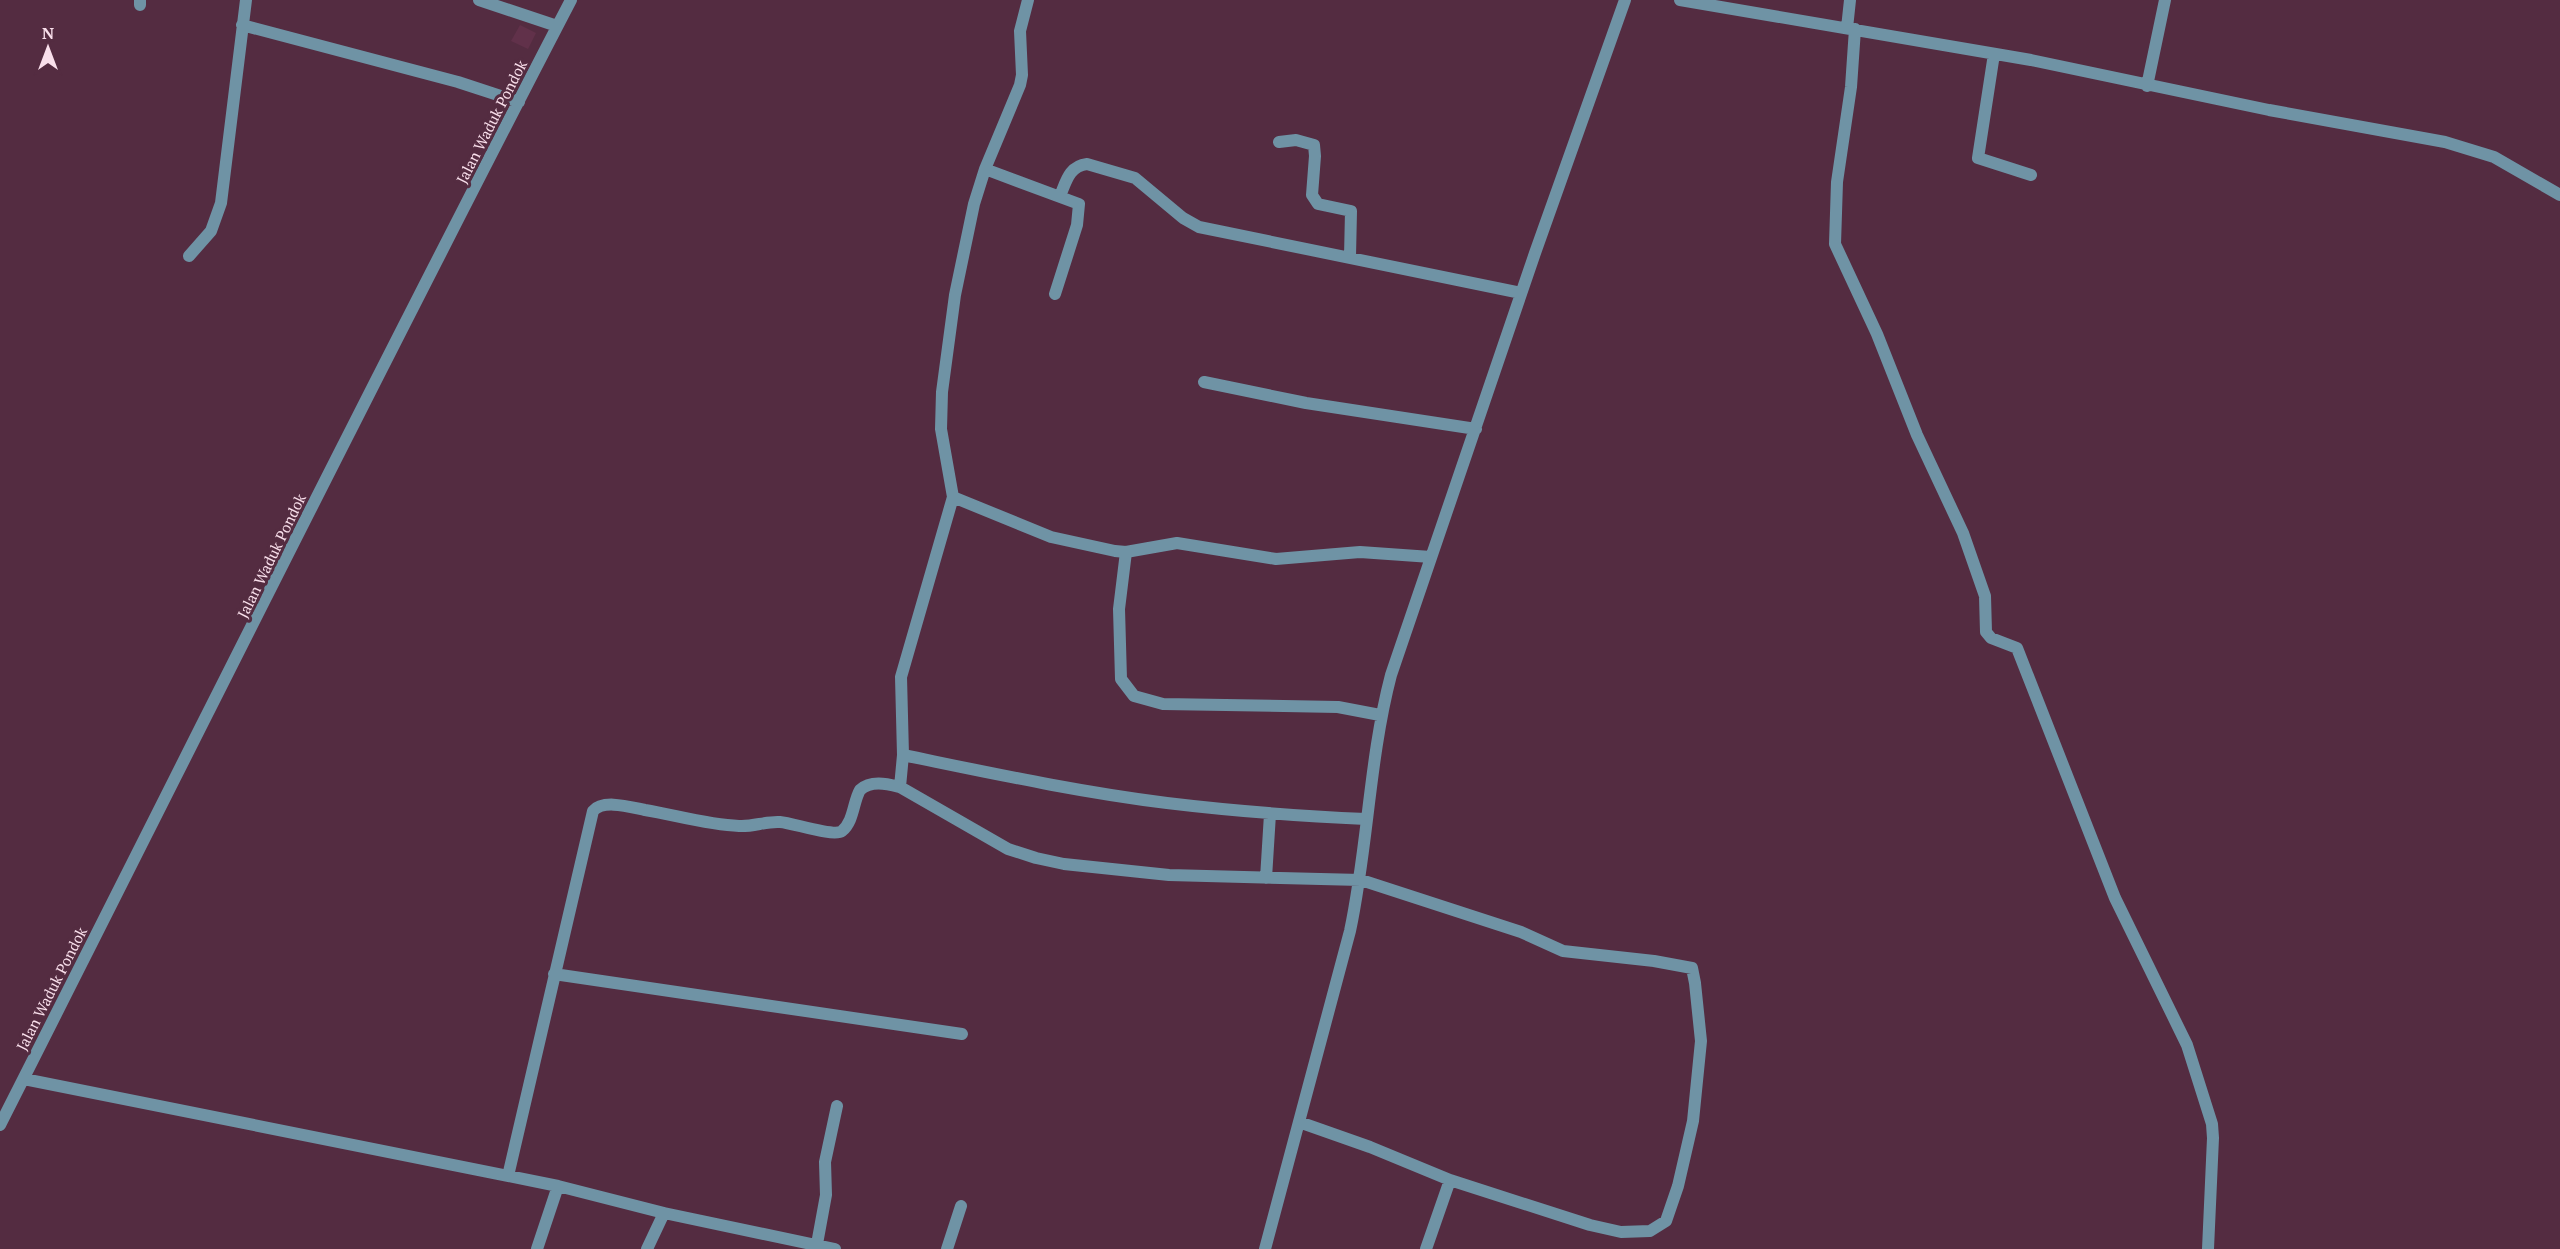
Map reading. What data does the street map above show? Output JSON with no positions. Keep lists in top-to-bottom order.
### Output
{
  "streets": {
    "street": ["Jalan Waduk Pondok"]
  },
  "north": "top"
}
